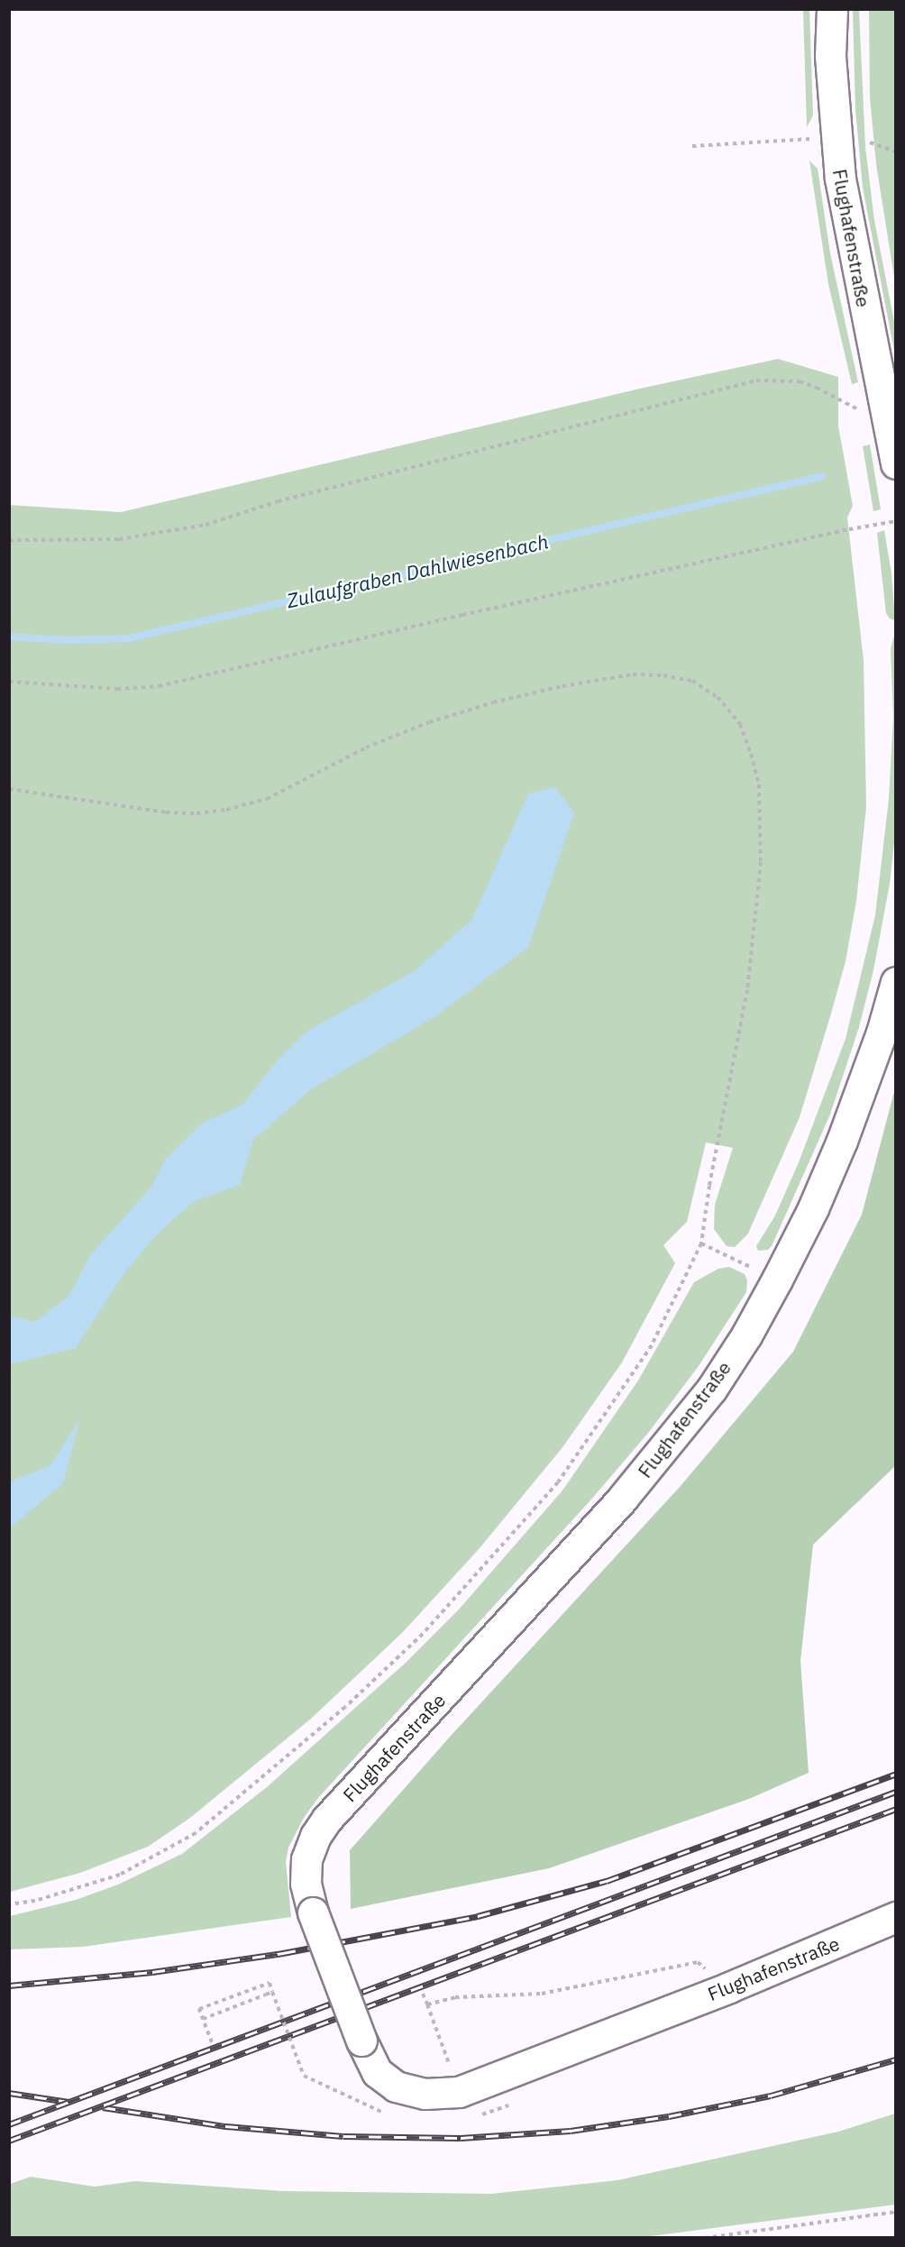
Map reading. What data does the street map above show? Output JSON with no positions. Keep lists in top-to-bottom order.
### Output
{
  "streets": {
    "main road": ["Flughafenstraße"]
  },
  "water": ["Zulaufgraben Dahlwiesenbach"]
}
